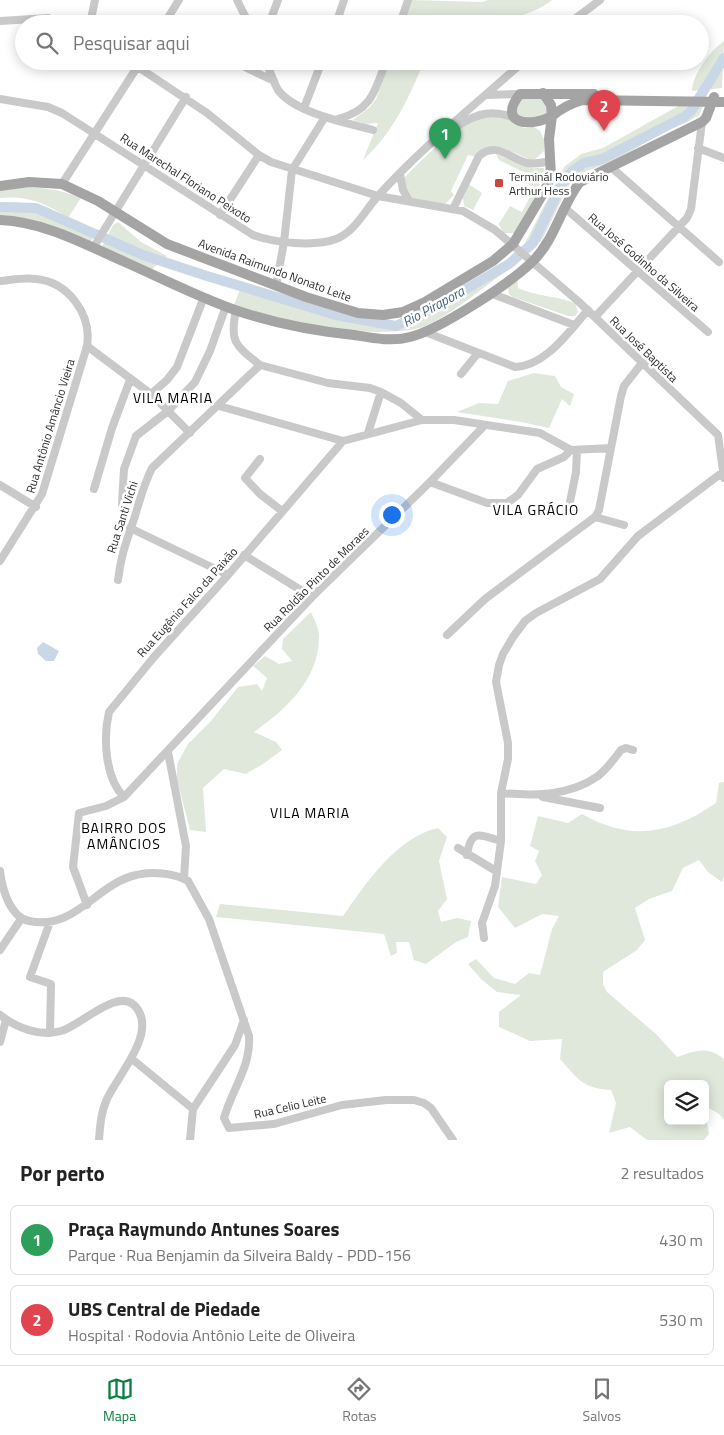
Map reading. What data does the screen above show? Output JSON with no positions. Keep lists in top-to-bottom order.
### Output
{
  "streets": {
    "main road": ["Avenida Raimundo Nonato Leite"],
    "street": [
      "Rua Marechal Floriano Peixoto",
      "Rua José Godinho da Silveira",
      "Rua José Baptista",
      "Rua Antônio Amâncio Vieira",
      "Rua Santi Vichi",
      "Rua Roldão Pinto de Moraes",
      "Rua Eugênio Falco da Paixão",
      "Rua Celio Leite"
    ]
  },
  "crossings": [
    ["Rua Marechal Floriano Peixoto", "Rua José Baptista"],
    ["Avenida Raimundo Nonato Leite", "Rua José Baptista"],
    ["Rua Roldão Pinto de Moraes", "Rua Eugênio Falco da Paixão"]
  ],
  "districts": [
    "VILA MARIA",
    "VILA GRÁCIO",
    "VILA MARIA",
    "BAIRRO DOS AMÂNCIOS"
  ],
  "water": ["Rio Pirapora"],
  "places": {
    "transit": ["Terminál Rodoviário Arthur Hess"]
  },
  "page": {
    "search": "Pesquisar aqui",
    "pins": ["2", "1"],
    "heading": ["Por perto", "2 resultados"],
    "list": [
      {
        "mark": "1",
        "name": "Praça Raymundo Antunes Soares",
        "note": "Parque · Rua Benjamin da Silveira Baldy - PDD-156",
        "value": "430 m"
      },
      {
        "mark": "2",
        "name": "UBS Central de Piedade",
        "note": "Hospital · Rodovia Antônio Leite de Oliveira",
        "value": "530 m"
      }
    ],
    "nav": ["Mapa", "Rotas", "Salvos"]
  }
}
